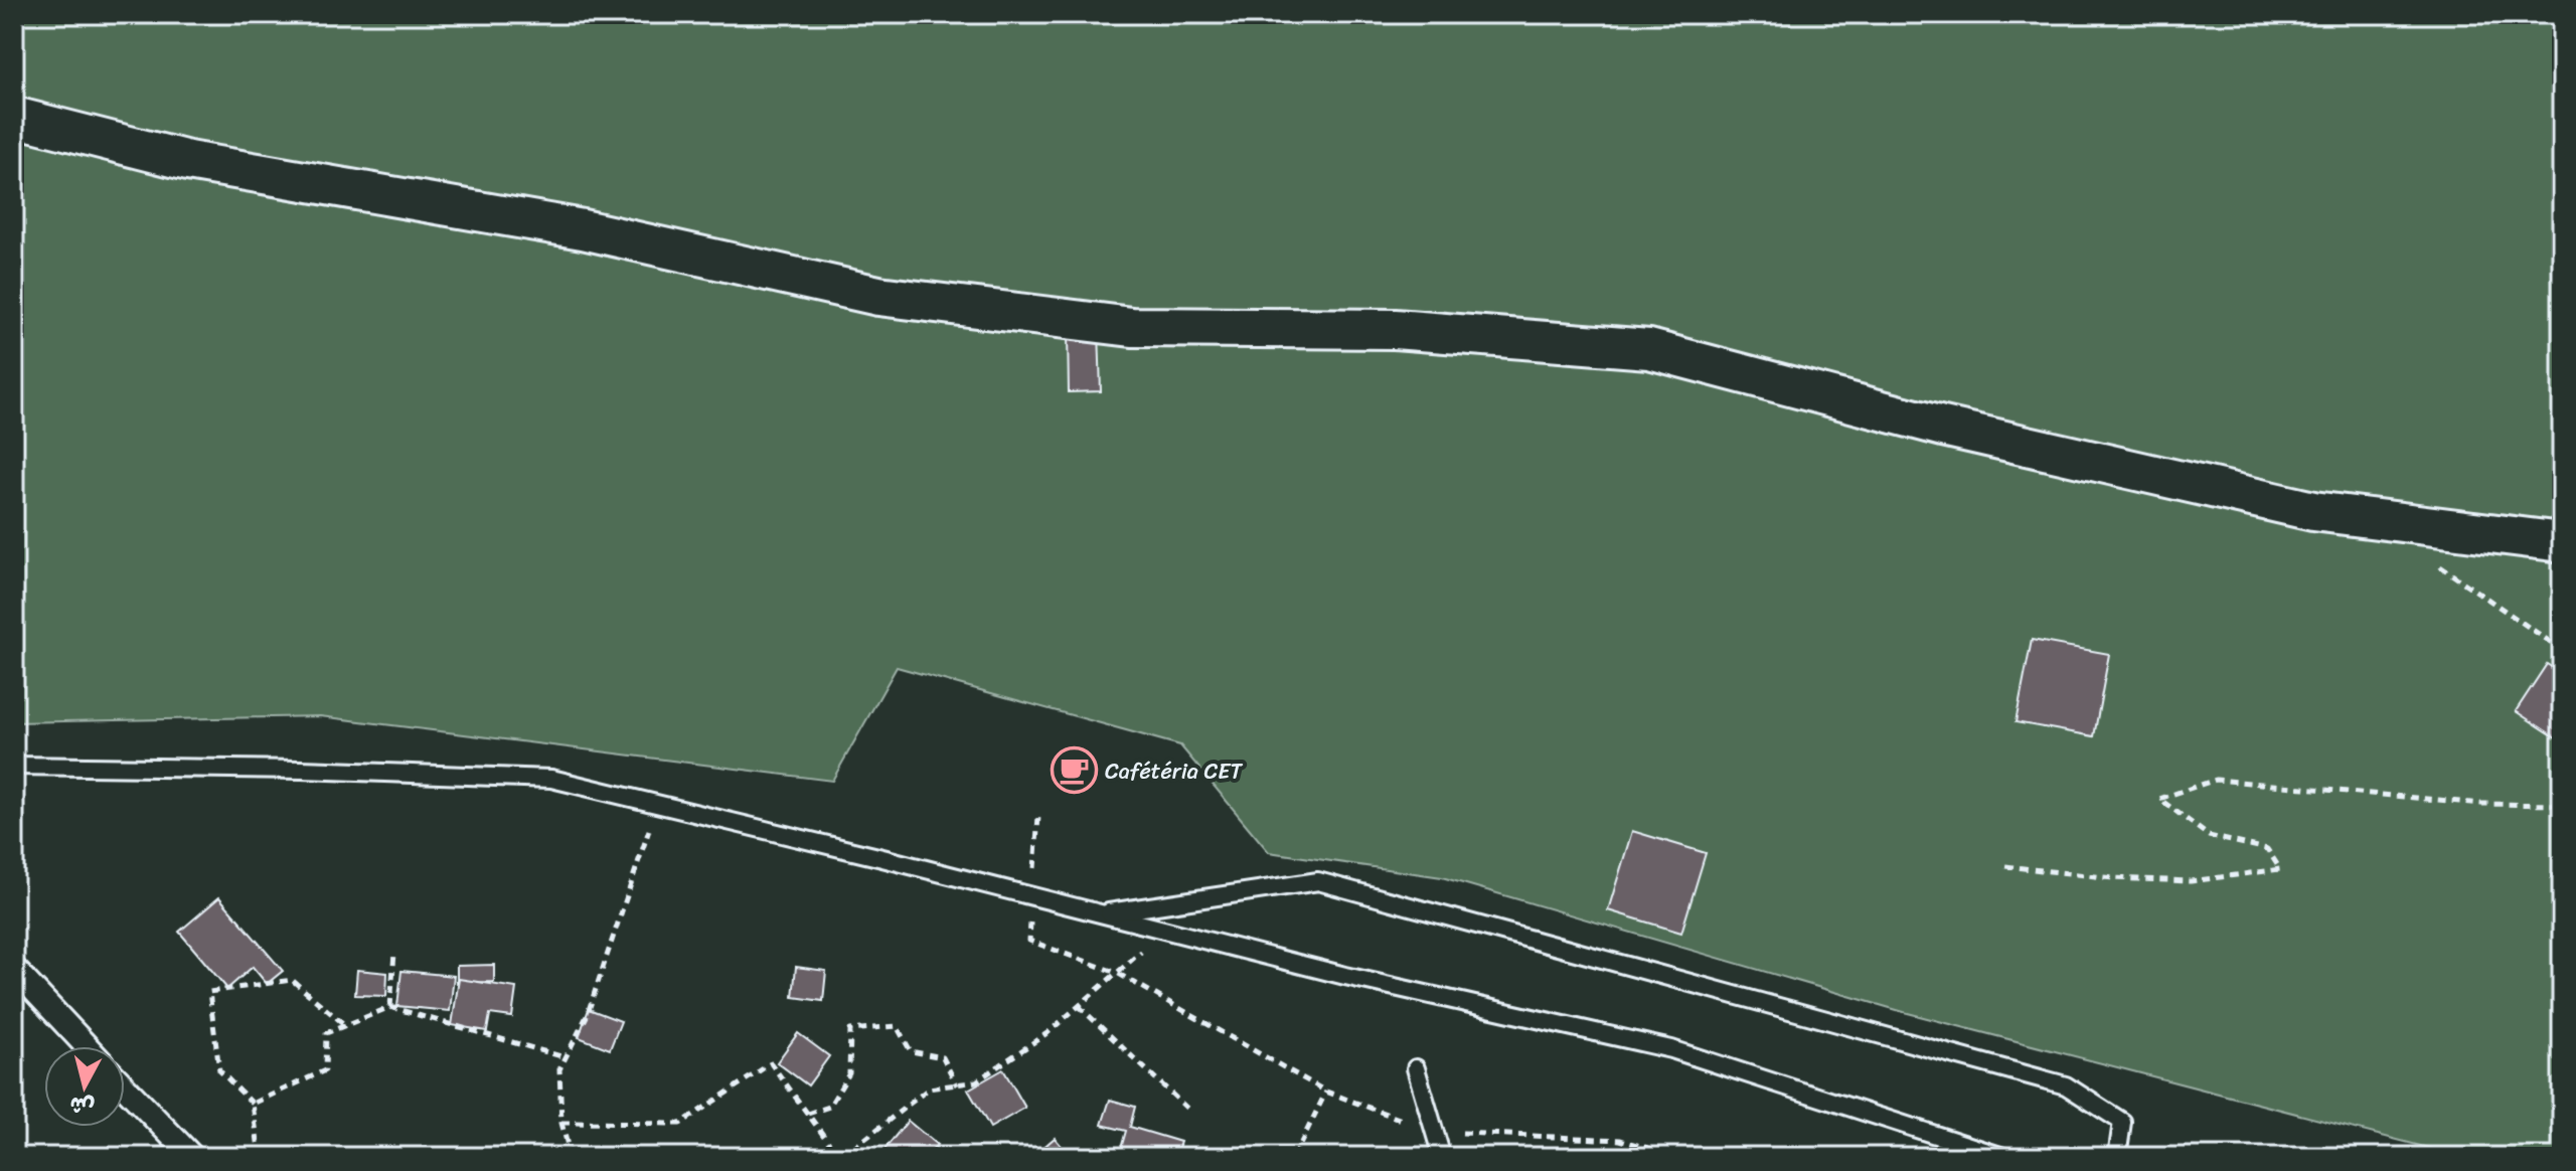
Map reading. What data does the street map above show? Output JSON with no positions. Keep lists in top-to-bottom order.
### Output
{
  "places": {
    "cafe": ["Cafétéria CET"]
  },
  "north": "bottom"
}
